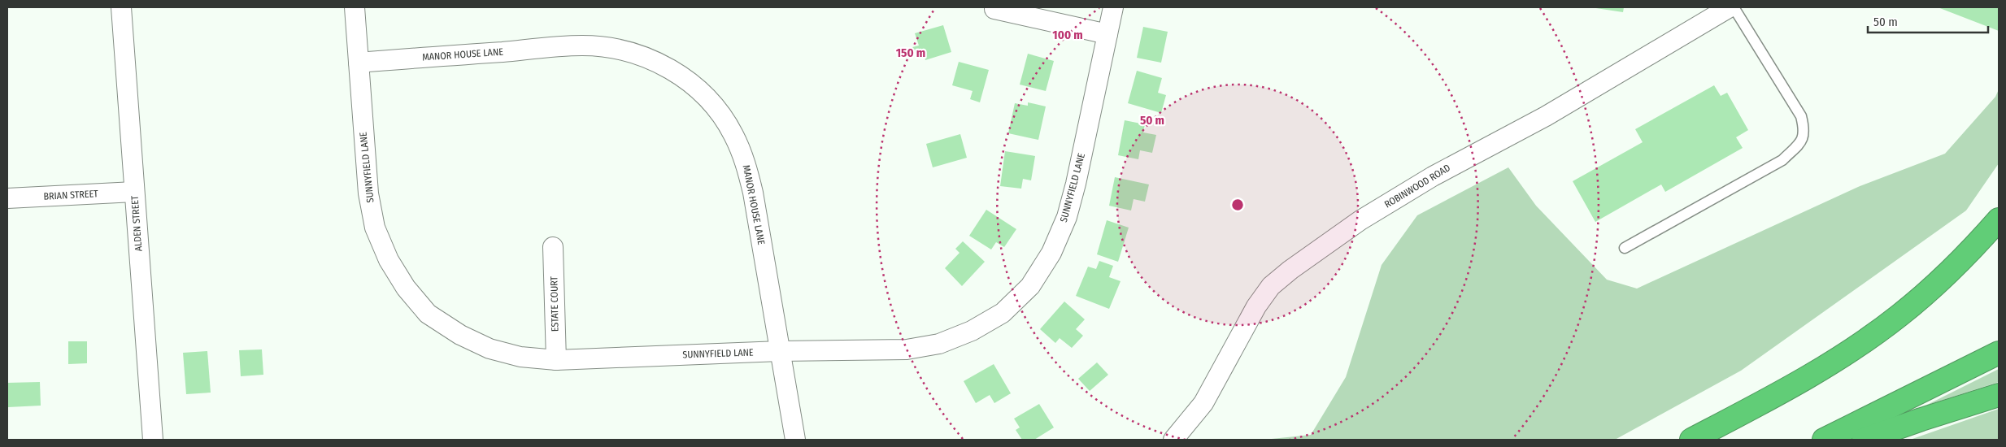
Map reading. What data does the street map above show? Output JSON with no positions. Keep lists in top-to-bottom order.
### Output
{
  "streets": {
    "street": [
      "MANOR HOUSE LANE",
      "SUNNYFIELD LANE",
      "ROBINWOOD ROAD",
      "BRIAN STREET",
      "ALDEN STREET",
      "ESTATE COURT"
    ]
  },
  "crossings": [
    ["MANOR HOUSE LANE", "SUNNYFIELD LANE"],
    ["SUNNYFIELD LANE", "ESTATE COURT"],
    ["BRIAN STREET", "ALDEN STREET"]
  ],
  "scale_bar": "50 m",
  "rings": ["100 m", "150 m", "50 m"]
}
